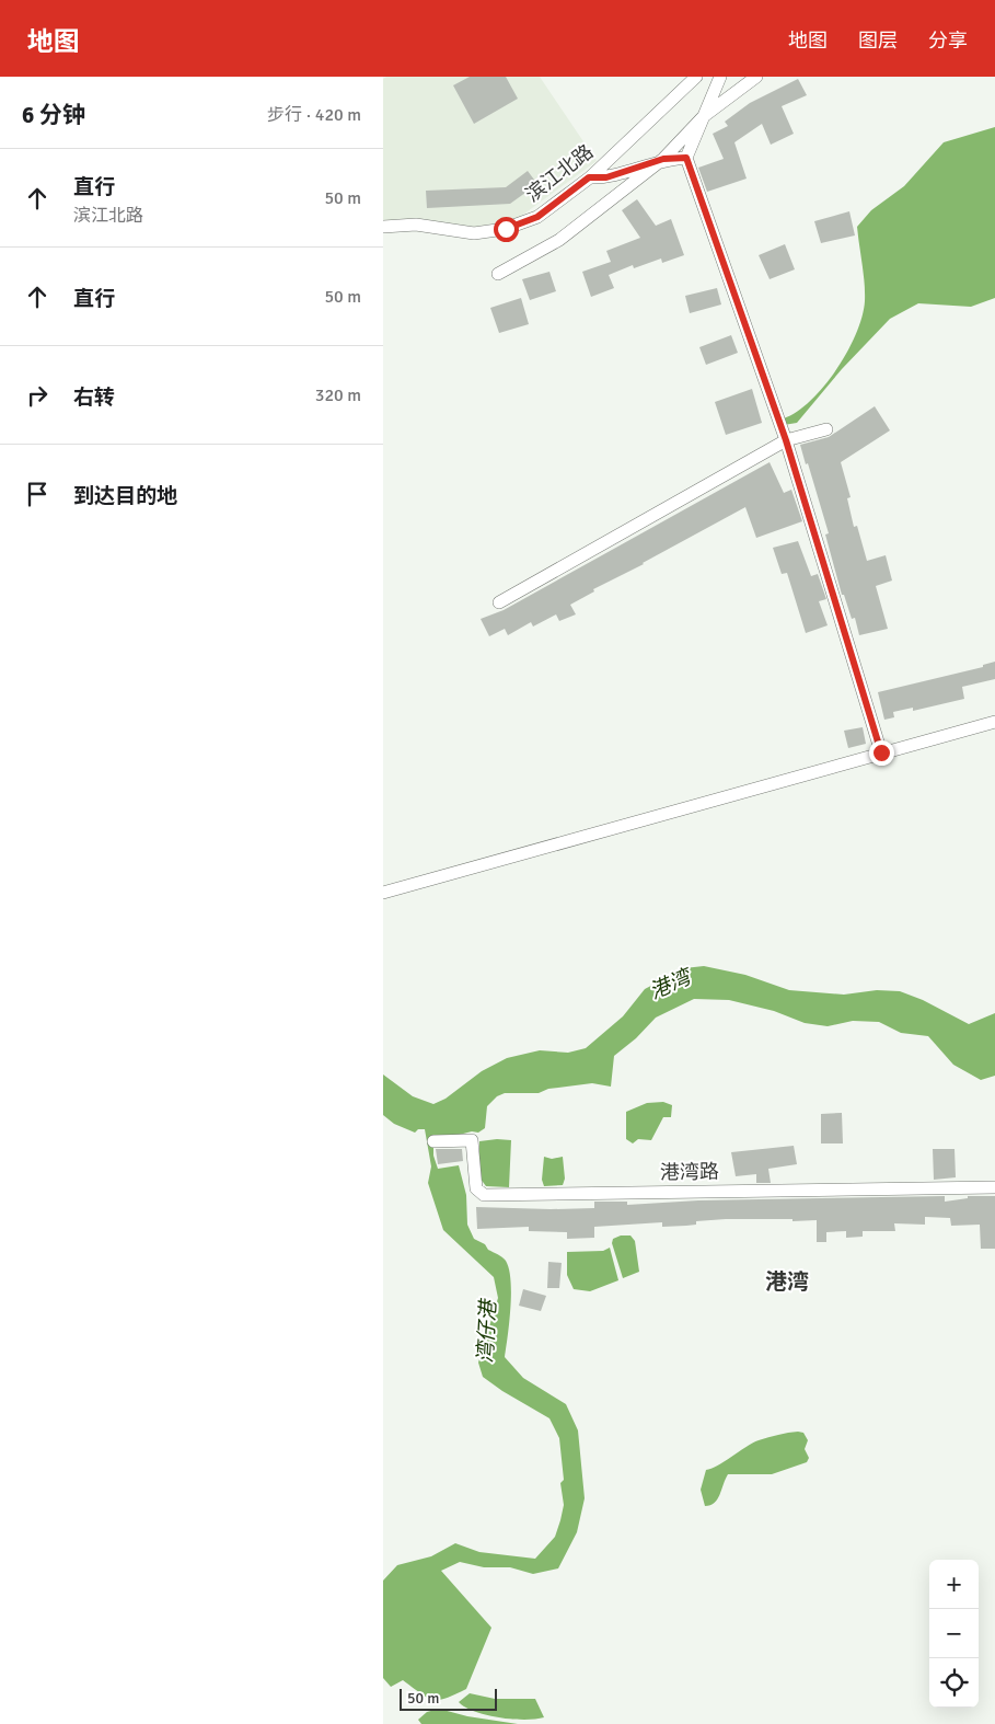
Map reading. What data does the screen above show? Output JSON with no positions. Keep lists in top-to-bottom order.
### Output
{
  "streets": {
    "street": ["滨江北路", "港湾路"]
  },
  "districts": ["港湾"],
  "water": ["港湾", "湾仔港"],
  "scale_bar": "50 m",
  "page": {
    "header": "地图",
    "nav": ["地图", "图层", "分享"],
    "heading": ["6 分钟", "步行 · 420 m"],
    "list": [
      ["直行", "滨江北路", "50 m"],
      ["直行", "50 m"],
      ["右转", "320 m"],
      "到达目的地"
    ],
    "map_buttons": ["+", "−"],
    "scale": "50 m"
  }
}
